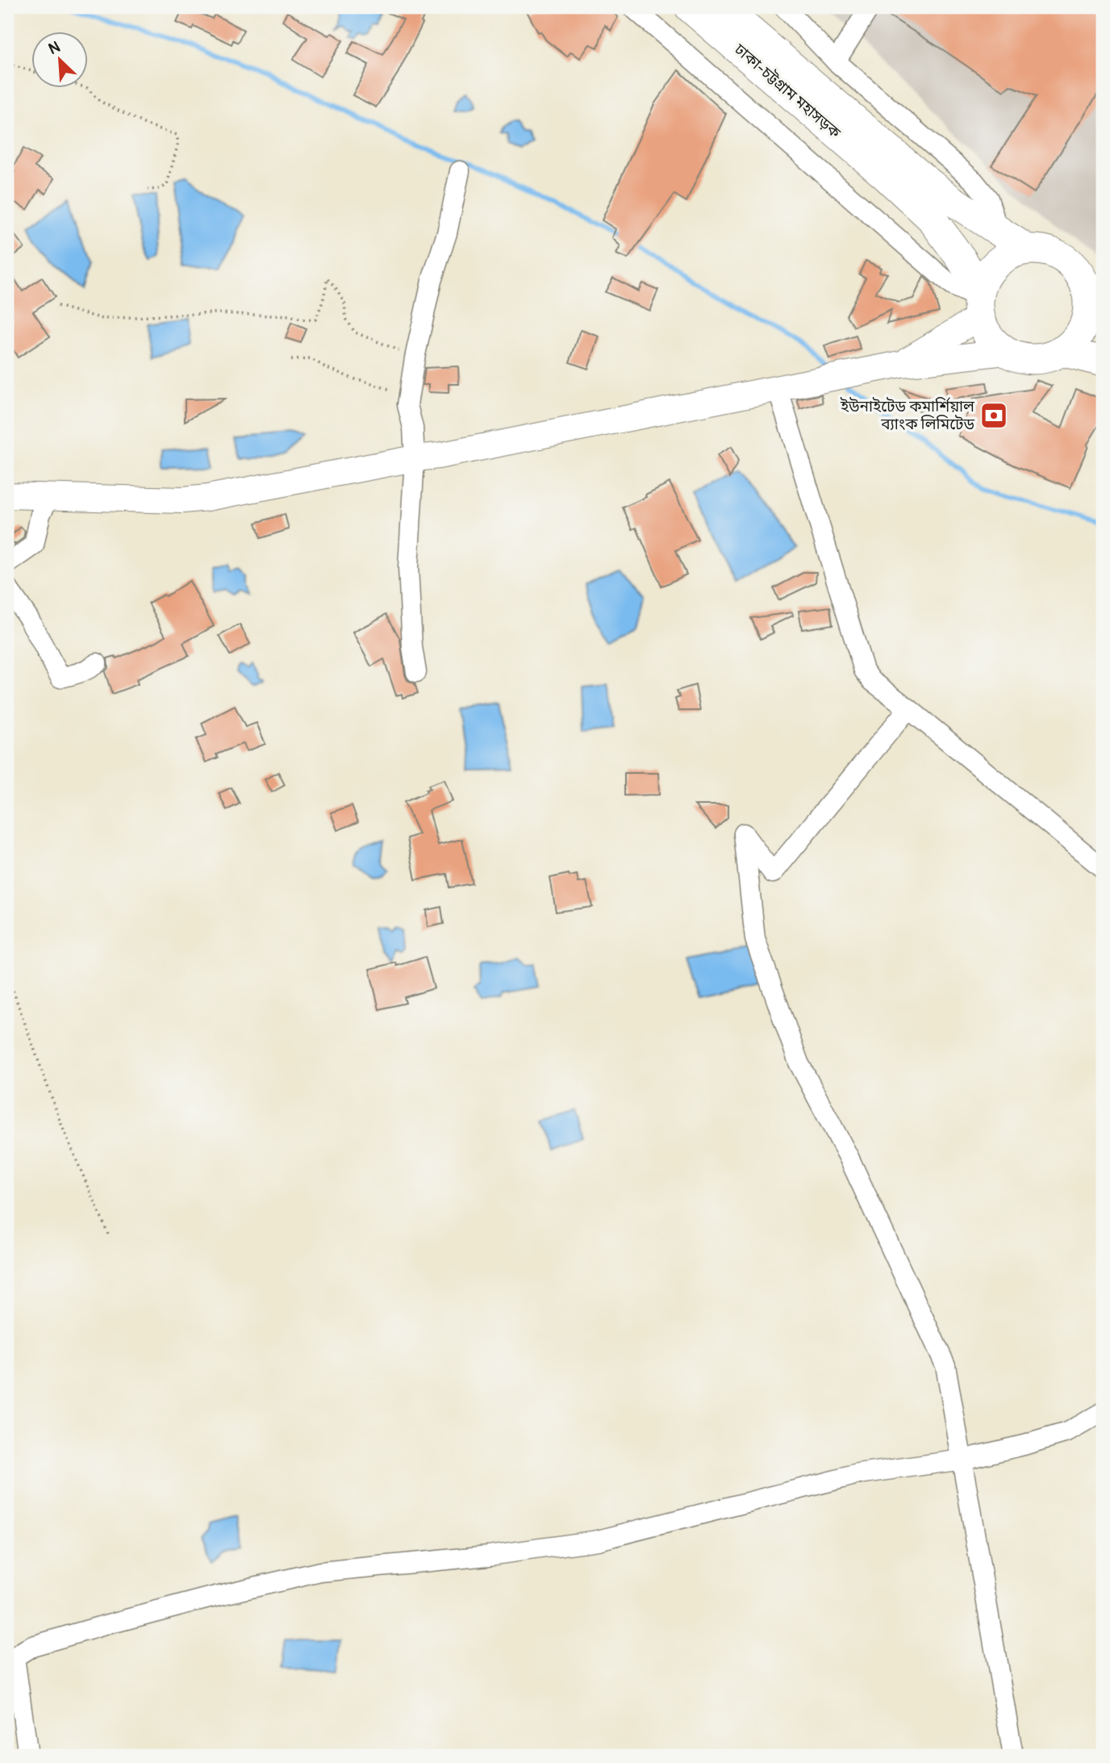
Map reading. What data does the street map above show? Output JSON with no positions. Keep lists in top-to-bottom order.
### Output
{
  "streets": {
    "highway": ["ঢাকা-চট্টগ্রাম মহাসড়ক"]
  },
  "places": {
    "bank": ["ইউনাইটেড কমার্শিয়াল ব্যাংক লিমিটেড"]
  },
  "north": "top left"
}
